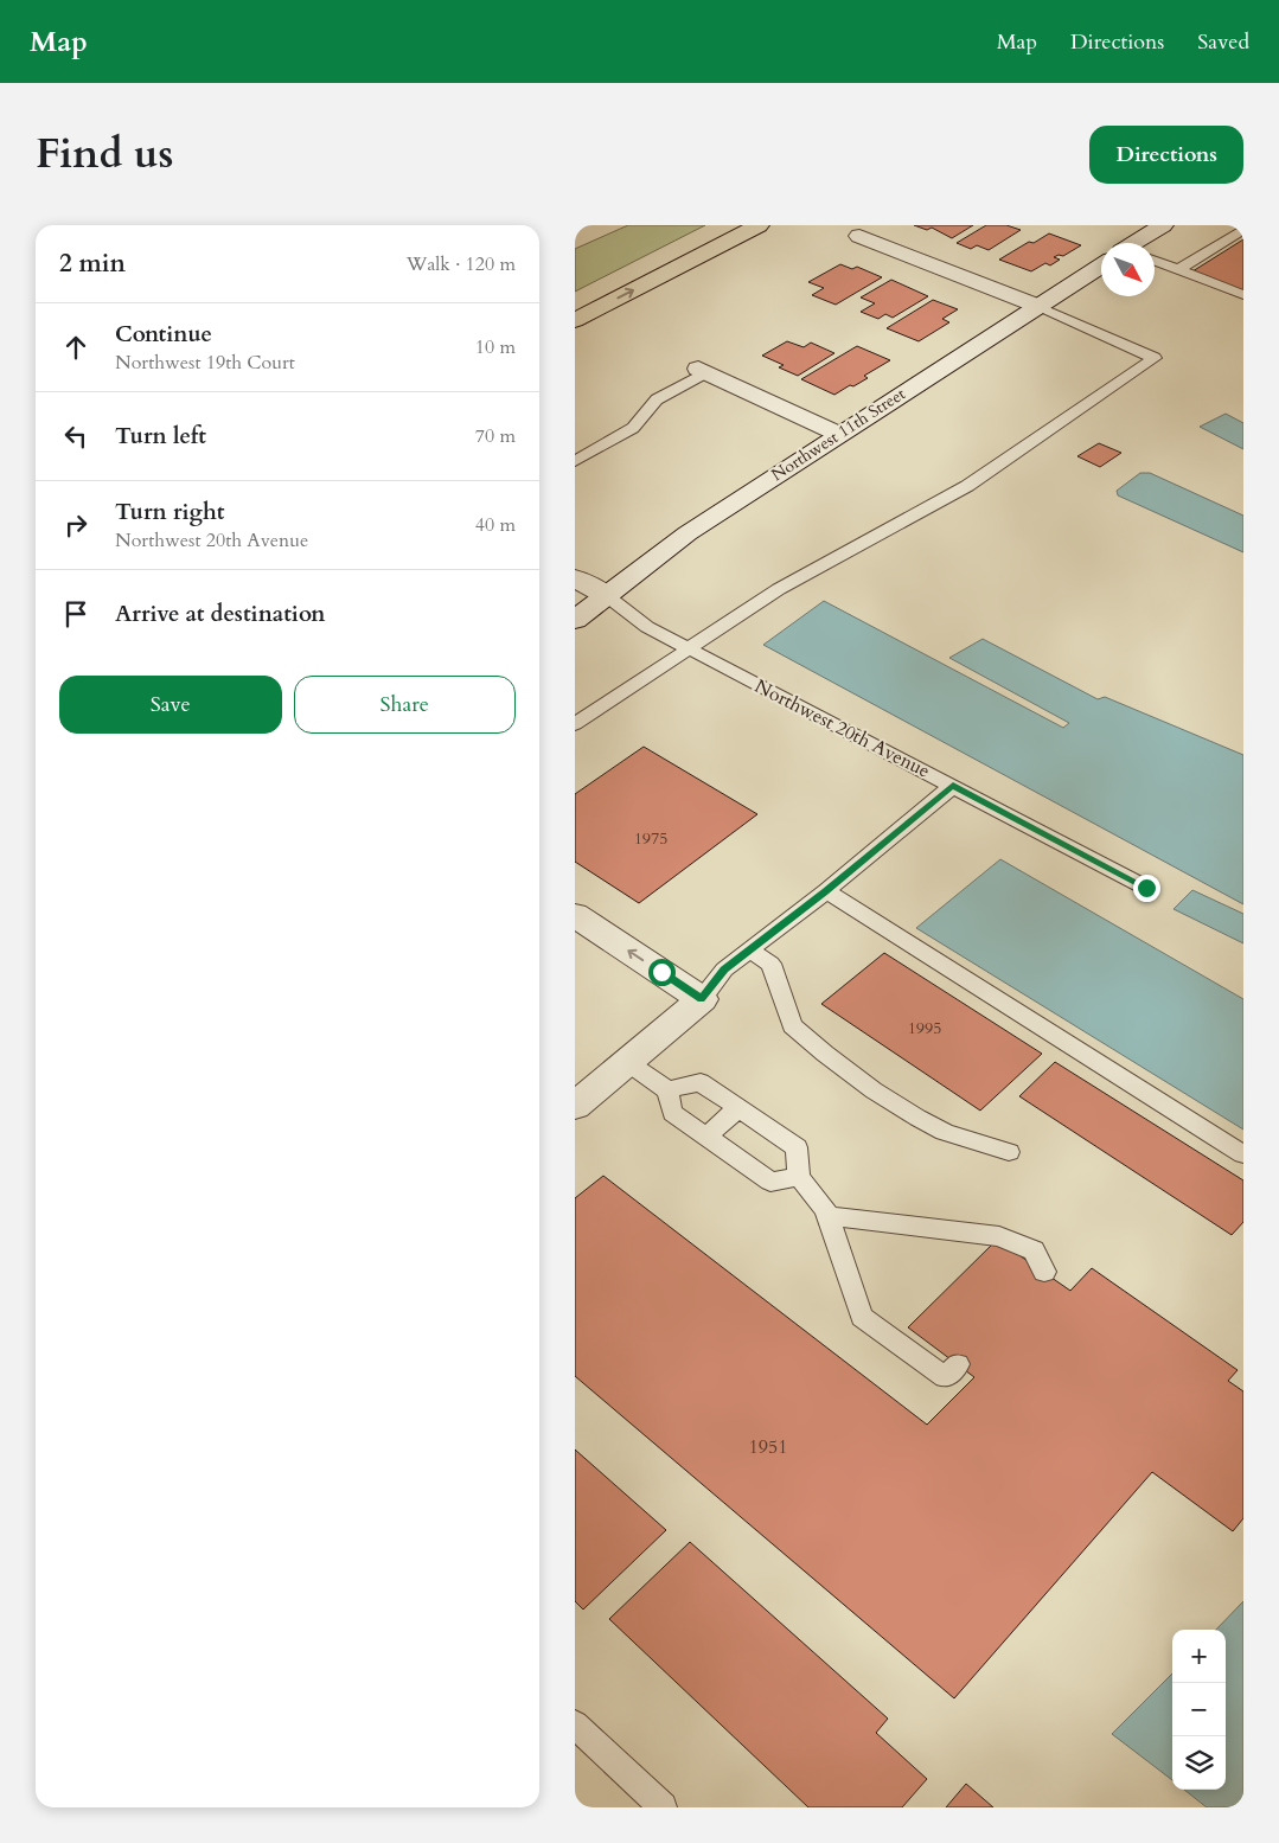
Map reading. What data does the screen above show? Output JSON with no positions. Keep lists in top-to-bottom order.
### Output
{
  "streets": {
    "street": ["Northwest 11th Street", "Northwest 20th Avenue"]
  },
  "crossings": [
    ["Northwest 11th Street", "Northwest 20th Avenue"]
  ],
  "house_numbers": ["1975", "1995", "1951"],
  "north": "bottom right",
  "page": {
    "header": "Map",
    "nav": ["Map", "Directions", "Saved"],
    "title": "Find us",
    "buttons": [
      "Directions",
      ["Save", "Share"]
    ],
    "heading": ["2 min", "Walk · 120 m"],
    "list": [
      ["Continue", "Northwest 19th Court", "10 m"],
      ["Turn left", "70 m"],
      ["Turn right", "Northwest 20th Avenue", "40 m"],
      "Arrive at destination"
    ],
    "map_buttons": ["+", "−"]
  }
}
